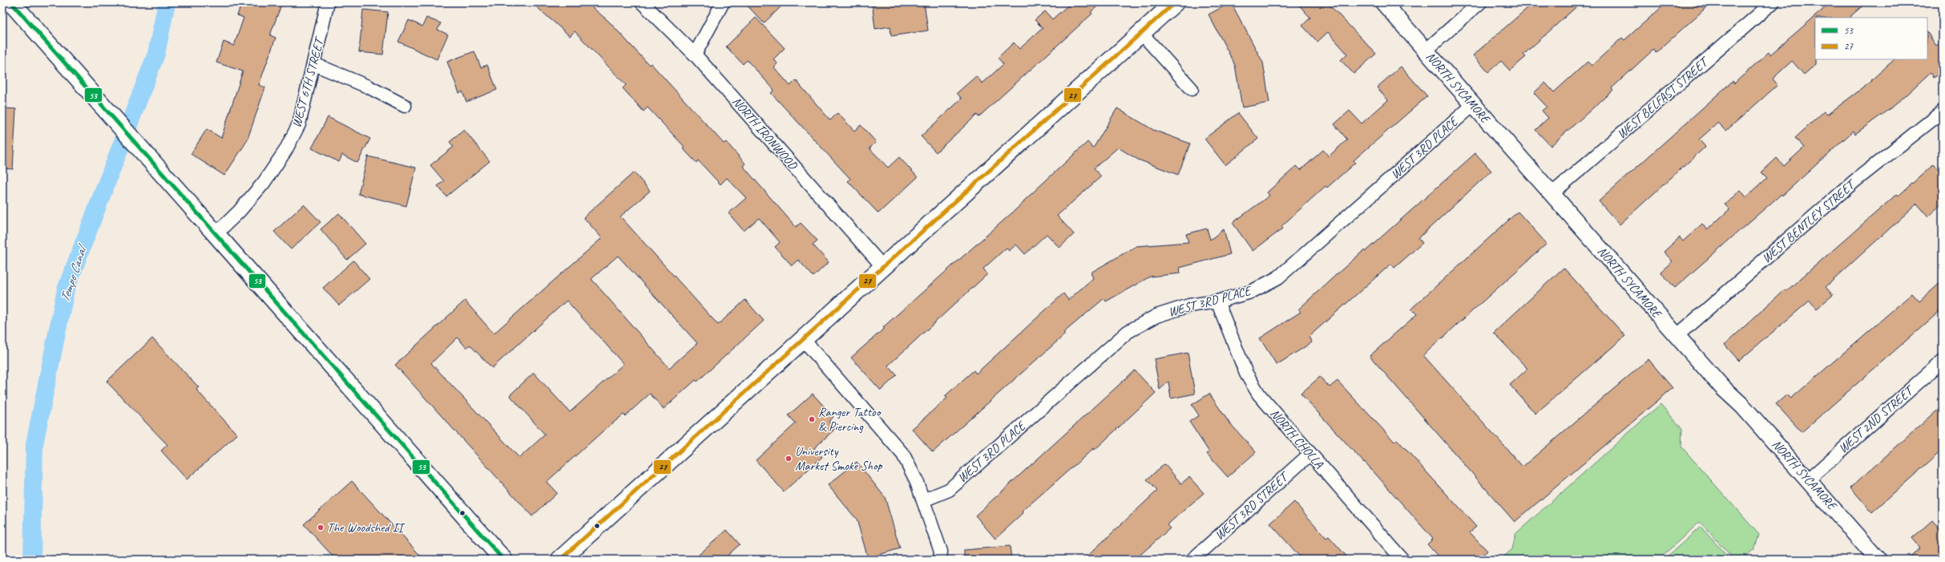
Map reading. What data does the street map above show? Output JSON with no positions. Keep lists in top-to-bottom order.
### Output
{
  "streets": {
    "street": [
      "WEST 6TH STREET",
      "NORTH SYCAMORE",
      "WEST BELFAST STREET",
      "NORTH IRONWOOD",
      "WEST 3RD PLACE",
      "WEST BENTLEY STREET",
      "WEST 2ND STREET",
      "NORTH CHOLLA",
      "WEST 3RD STREET"
    ]
  },
  "crossings": [
    ["NORTH SYCAMORE", "WEST BELFAST STREET"],
    ["NORTH SYCAMORE", "WEST 3RD PLACE"],
    ["NORTH SYCAMORE", "WEST BENTLEY STREET"],
    ["NORTH SYCAMORE", "WEST 2ND STREET"],
    ["WEST 3RD PLACE", "NORTH CHOLLA"],
    ["NORTH CHOLLA", "WEST 3RD STREET"]
  ],
  "water": ["Tempe Canal"],
  "places": ["Ranger Tattoo & Piercing", "University Market Smoke Shop", "The Woodshed II"],
  "lines": ["transit line 53", "transit line 27"],
  "legend": ["53", "27"]
}
